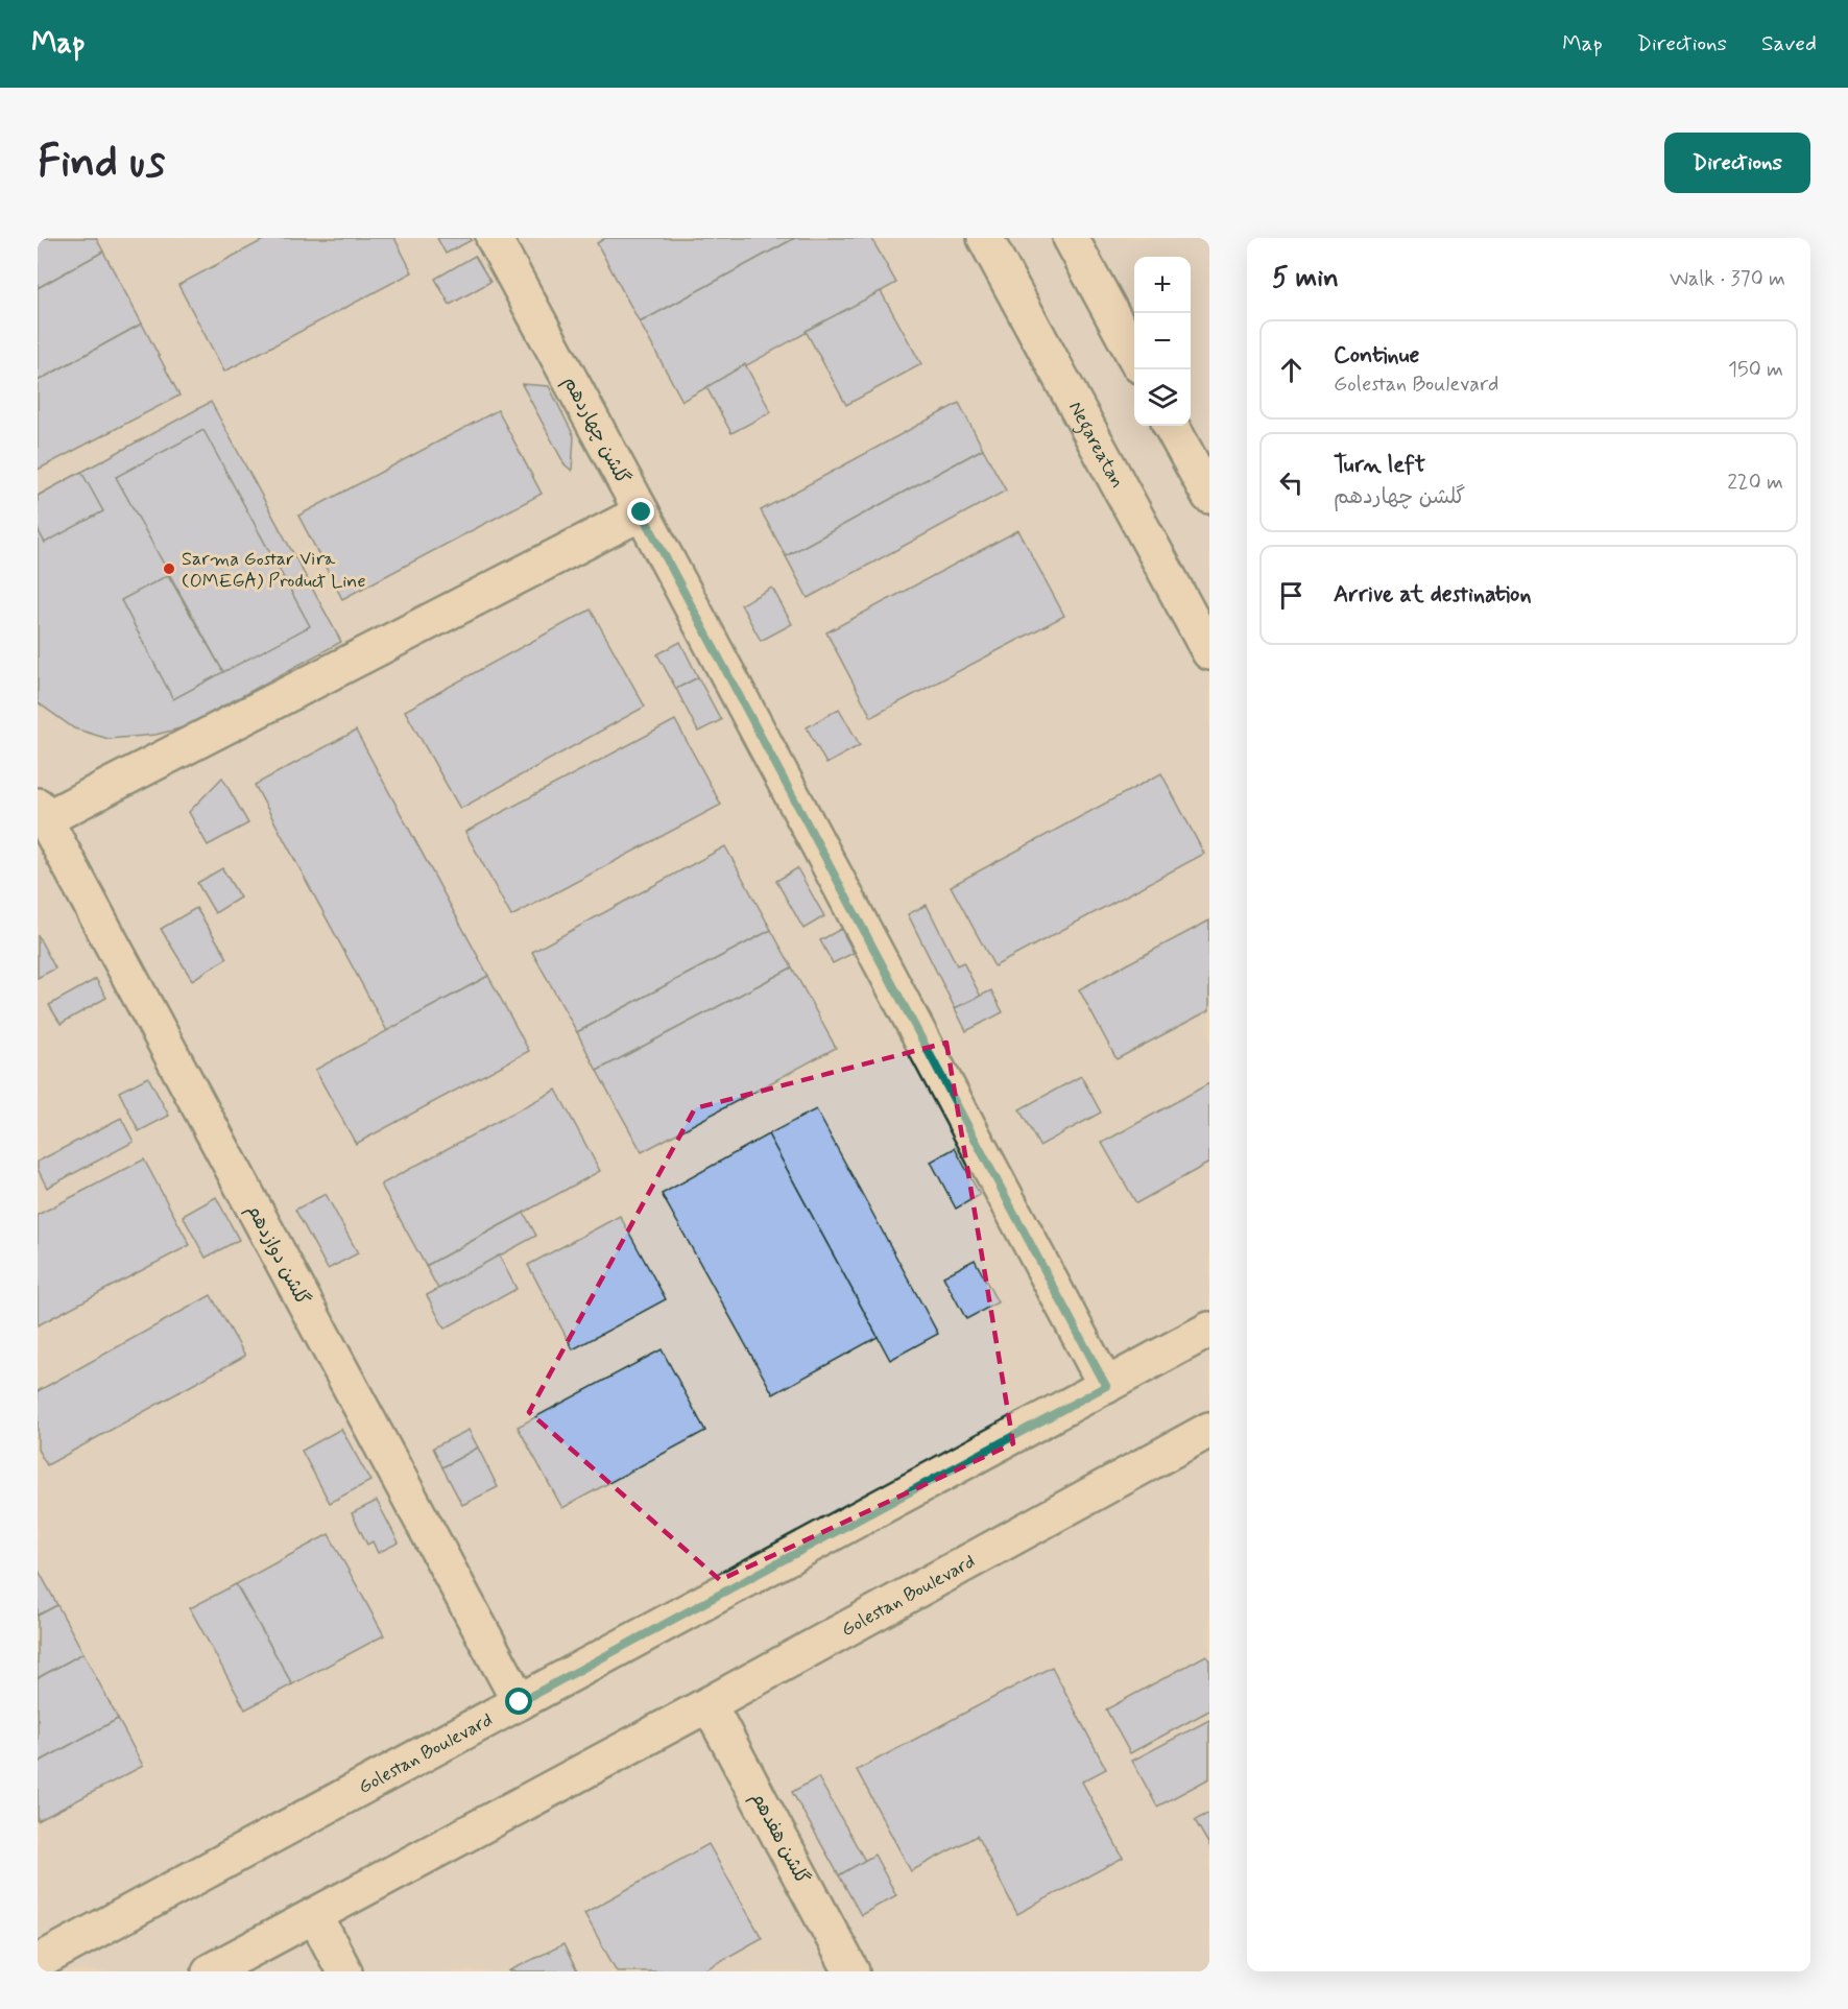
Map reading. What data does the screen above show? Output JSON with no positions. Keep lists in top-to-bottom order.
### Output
{
  "streets": {
    "street": [
      "گلشن چهاردهم",
      "Negareatan",
      "گلشن دوازدهم",
      "Golestan Boulevard",
      "گلشن هفدهم"
    ]
  },
  "crossings": [
    ["گلشن چهاردهم", "Golestan Boulevard"],
    ["گلشن دوازدهم", "Golestan Boulevard"],
    ["Golestan Boulevard", "گلشن هفدهم"]
  ],
  "places": ["Sarma Gostar Vira (OMEGA) Product Line"],
  "page": {
    "header": "Map",
    "nav": ["Map", "Directions", "Saved"],
    "buttons": "Directions",
    "title": "Find us",
    "heading": ["5 min", "Walk · 370 m"],
    "map_buttons": ["+", "−"],
    "list": [
      ["Continue", "Golestan Boulevard", "150 m"],
      ["Turn left", "گلشن چهاردهم", "220 m"],
      "Arrive at destination"
    ]
  }
}
